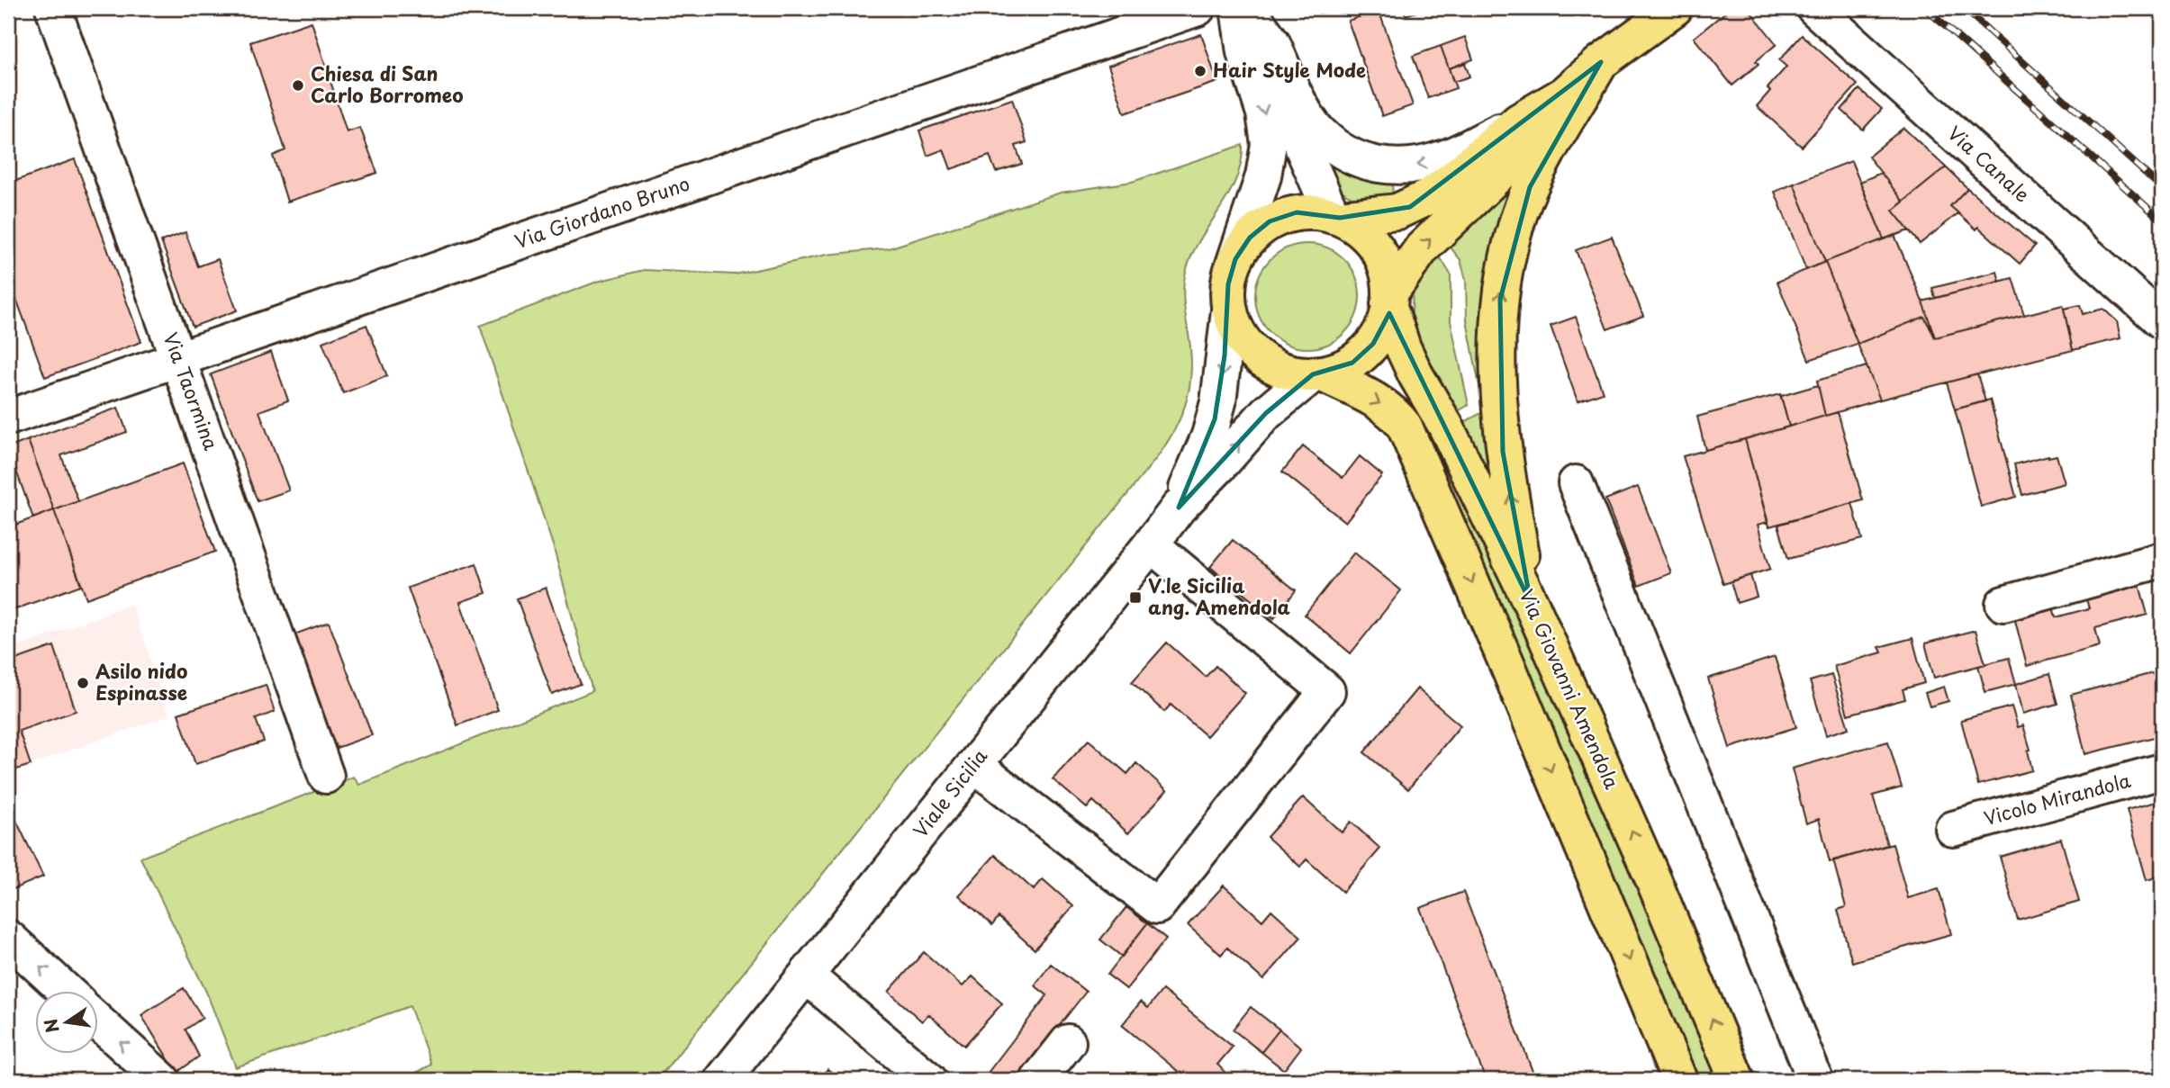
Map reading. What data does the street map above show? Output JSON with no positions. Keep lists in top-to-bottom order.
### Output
{
  "streets": {
    "main road": ["Via Giovanni Amendola"],
    "street": [
      "Via Canale",
      "Via Giordano Bruno",
      "Via Taormina",
      "Viale Sicilia",
      "Vicolo Mirandola"
    ]
  },
  "crossings": [
    ["Via Giordano Bruno", "Via Taormina"],
    ["Via Giovanni Amendola", "Viale Sicilia"]
  ],
  "places": {
    "other": ["Hair Style Mode", "Chiesa di San Carlo Borromeo", "Asilo nido Espinasse"],
    "transit": ["V.le Sicilia ang. Amendola"]
  },
  "north": "left"
}
